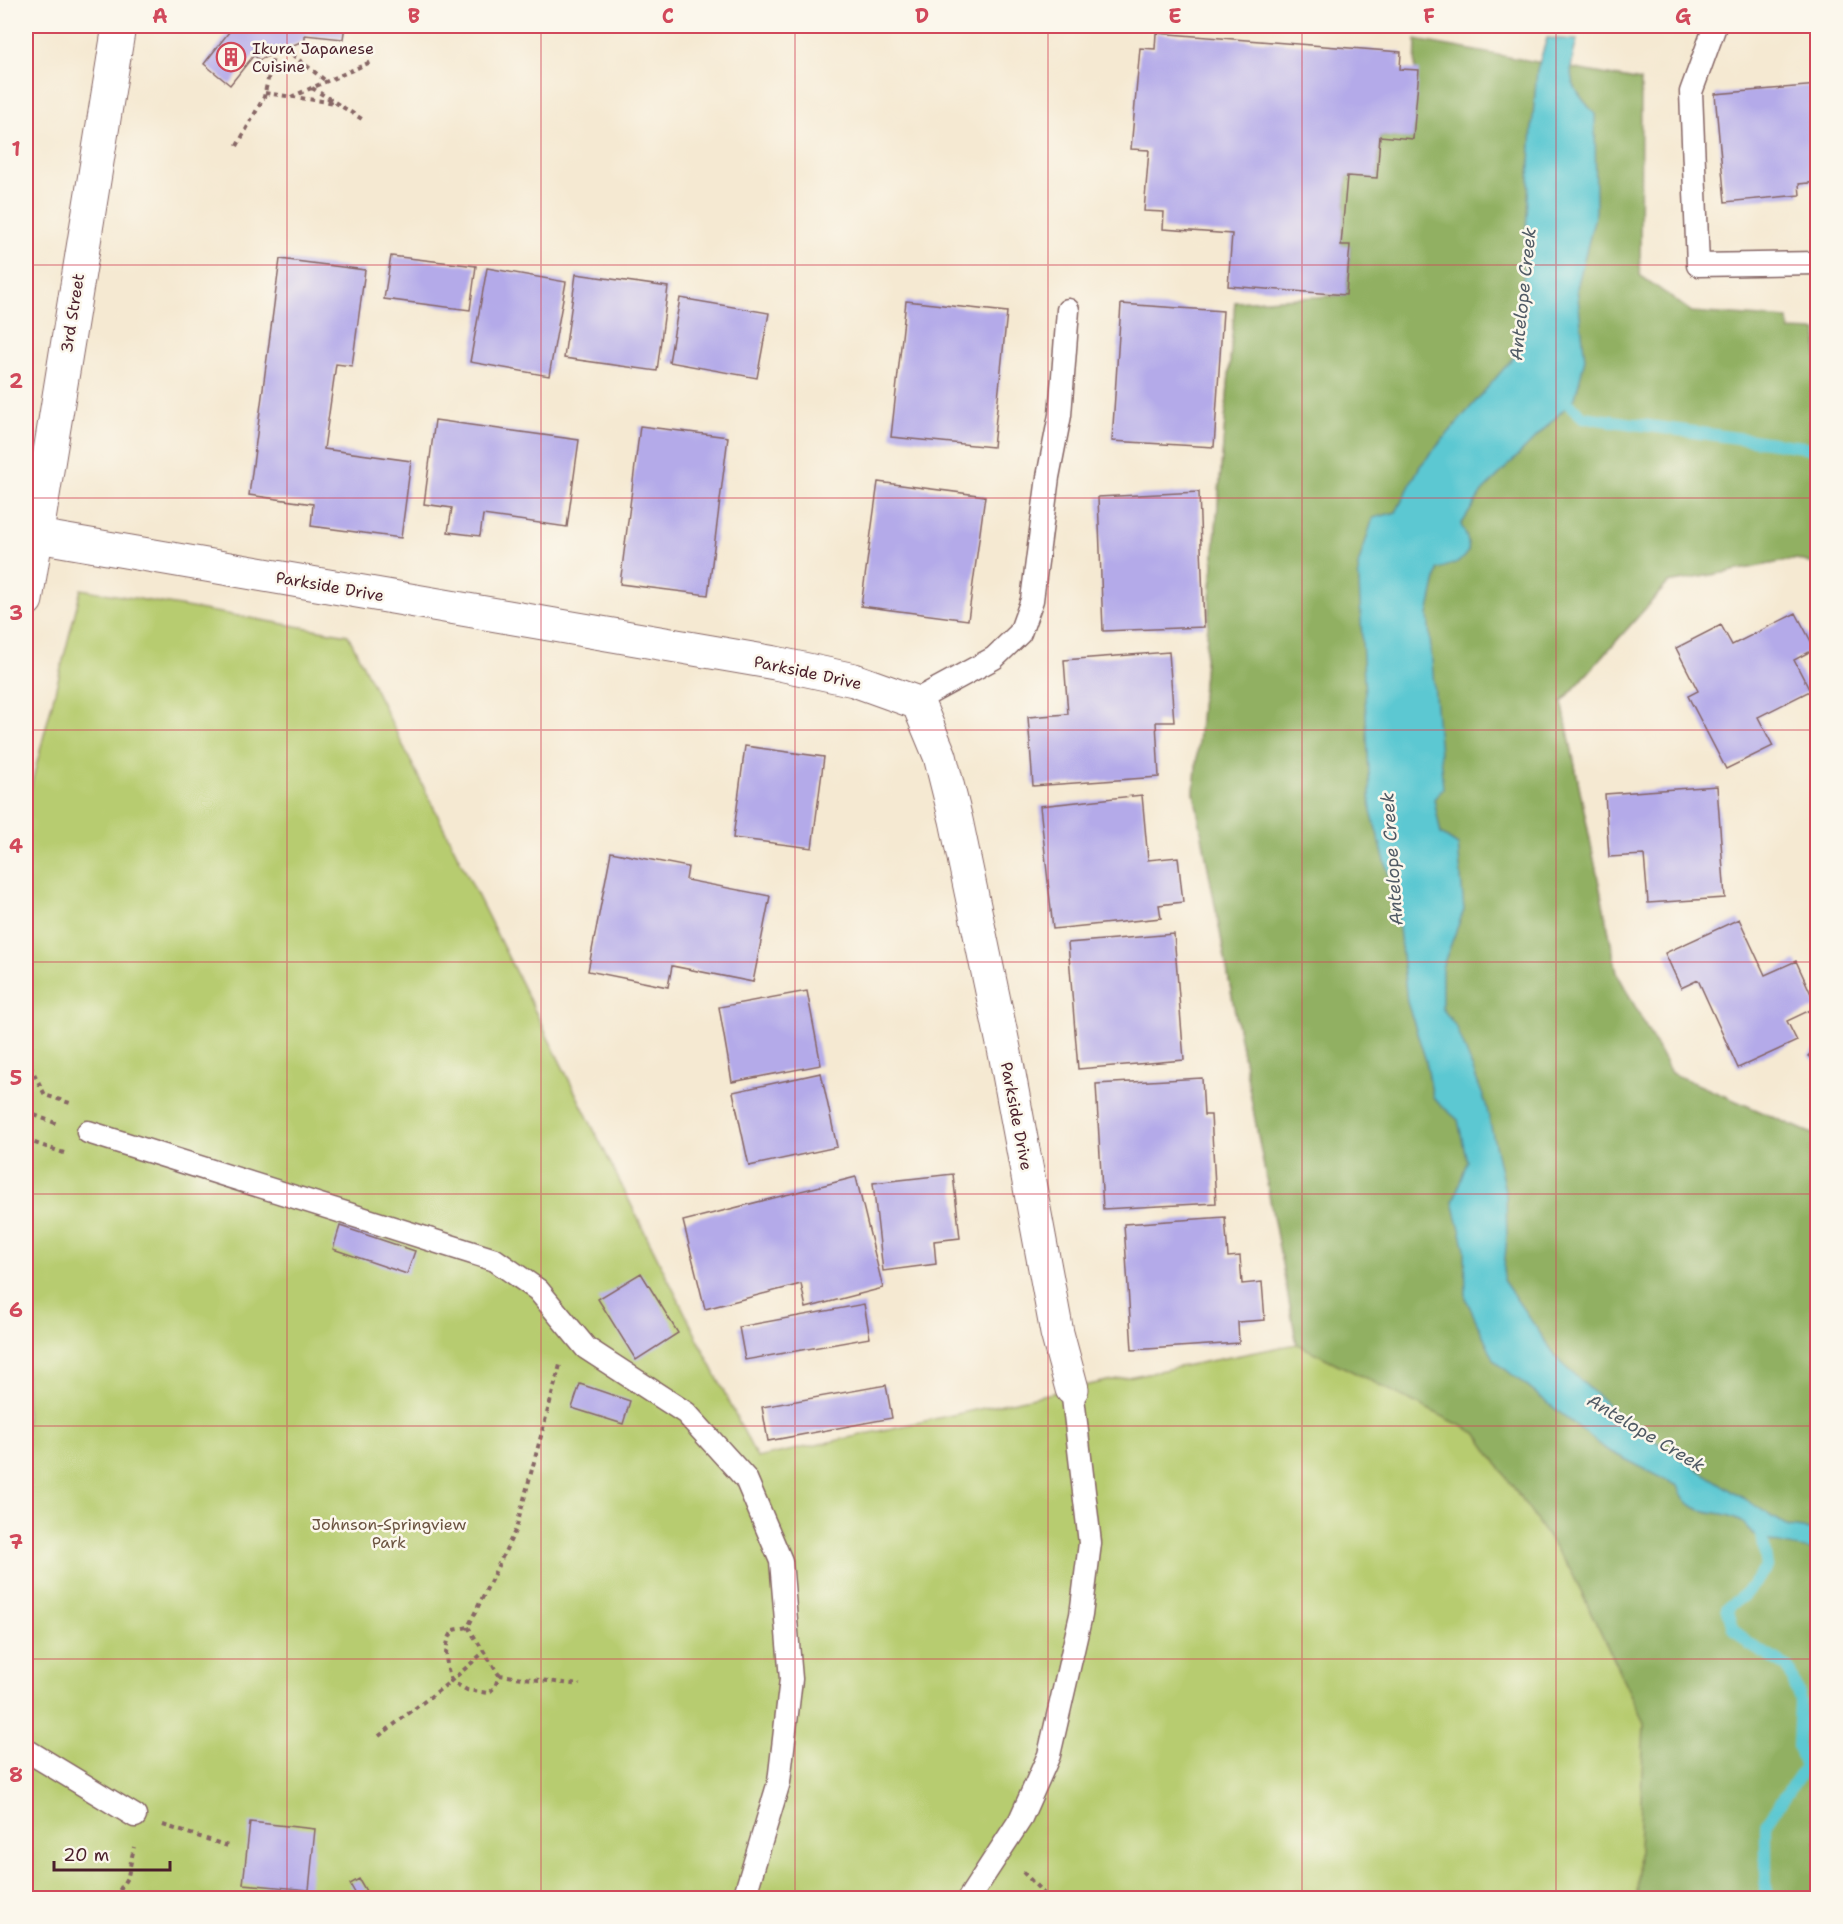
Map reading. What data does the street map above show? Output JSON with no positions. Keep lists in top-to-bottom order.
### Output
{
  "streets": {
    "street": ["3rd Street", "Parkside Drive"]
  },
  "crossings": [
    ["3rd Street", "Parkside Drive"]
  ],
  "water": ["Antelope Creek"],
  "parks": ["Johnson-Springview Park"],
  "places": {
    "building": ["Ikura Japanese Cuisine"]
  },
  "scale_bar": "20 m",
  "grid": {
    "columns": [
      "A",
      "B",
      "C",
      "D",
      "E",
      "F",
      "G"
    ],
    "rows": [
      "1",
      "2",
      "3",
      "4",
      "5",
      "6",
      "7",
      "8"
    ]
  }
}
